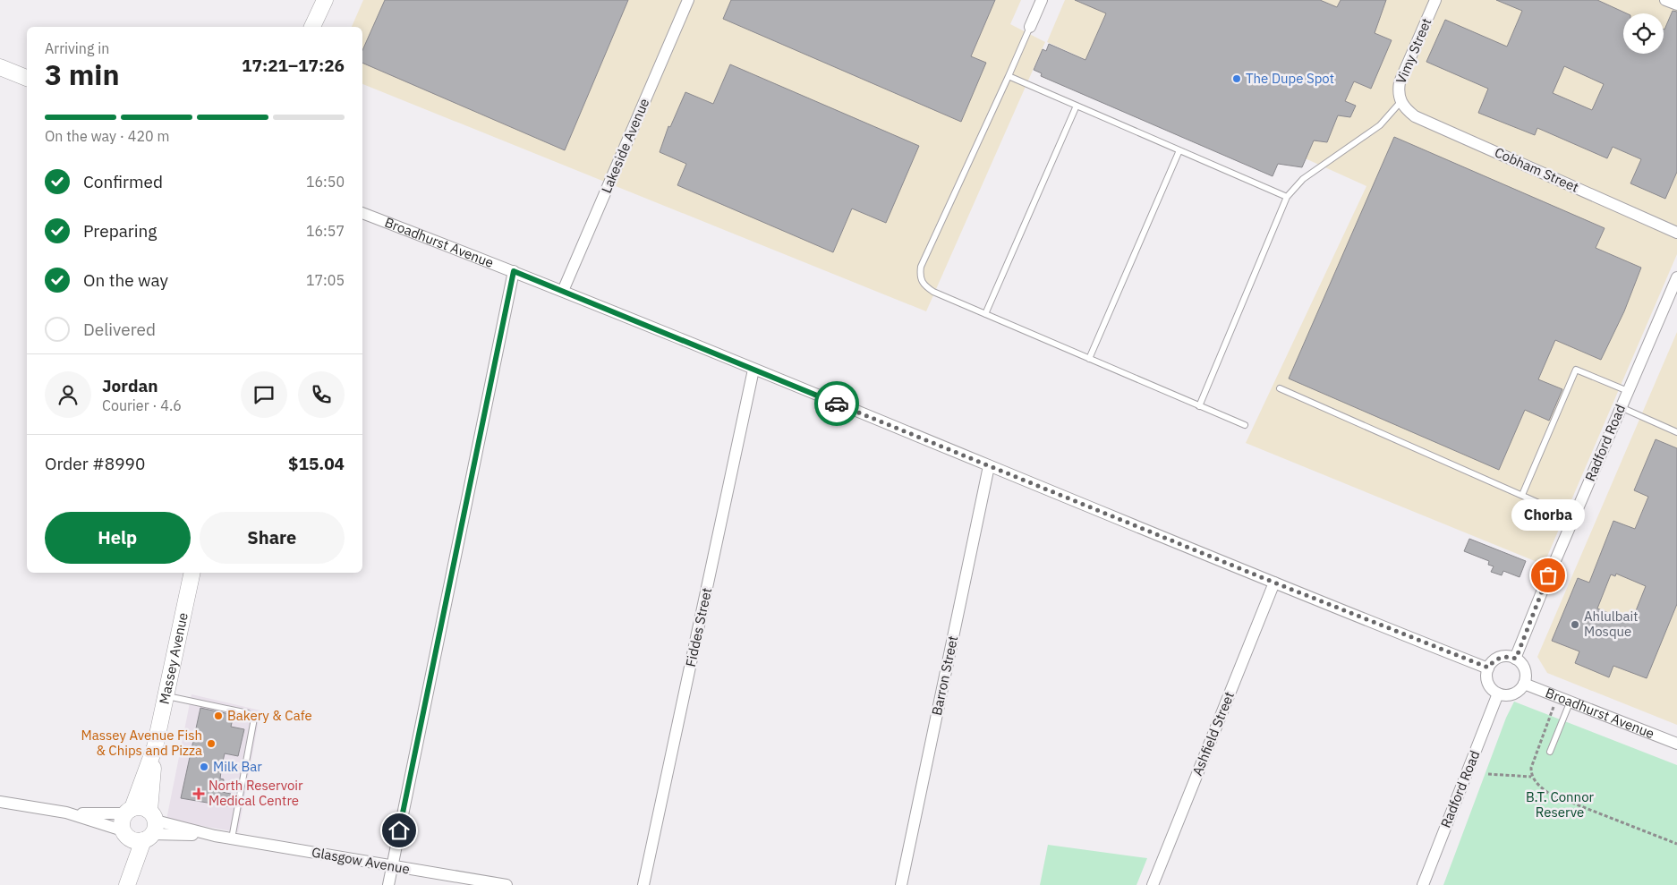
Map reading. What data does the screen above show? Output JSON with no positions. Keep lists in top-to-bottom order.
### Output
{
  "streets": {
    "street": [
      "Vimy Street",
      "Lakeside Avenue",
      "Cobham Street",
      "Broadhurst Avenue",
      "Radford Road",
      "Fiddes Street",
      "Massey Avenue",
      "Barron Street",
      "Ashfield Street",
      "Glasgow Avenue"
    ]
  },
  "crossings": [
    ["Vimy Street", "Cobham Street"],
    ["Lakeside Avenue", "Broadhurst Avenue"],
    ["Broadhurst Avenue", "Radford Road"],
    ["Broadhurst Avenue", "Fiddes Street"],
    ["Broadhurst Avenue", "Barron Street"],
    ["Broadhurst Avenue", "Ashfield Street"],
    ["Massey Avenue", "Glasgow Avenue"]
  ],
  "parks": ["B.T. Connor Reserve"],
  "places": {
    "other": [
      "The Dupe Spot",
      "Chorba",
      "Ahlulbait Mosque",
      "Bakery & Cafe",
      "Massey Avenue Fish & Chips and Pizza",
      "Milk Bar"
    ],
    "health": ["North Reservoir Medical Centre"]
  },
  "page": {
    "heading": ["3 min", "Arriving in", "17:21–17:26"],
    "panel": [
      "Jordan",
      "Courier · 4.6",
      "Order #8990",
      "$15.04"
    ],
    "bar": "On the way · 420 m",
    "list": [
      ["Confirmed", "16:50"],
      ["Preparing", "16:57"],
      ["On the way", "17:05"],
      "Delivered"
    ],
    "bubble": "Chorba",
    "buttons": ["Help", "Share"]
  }
}
